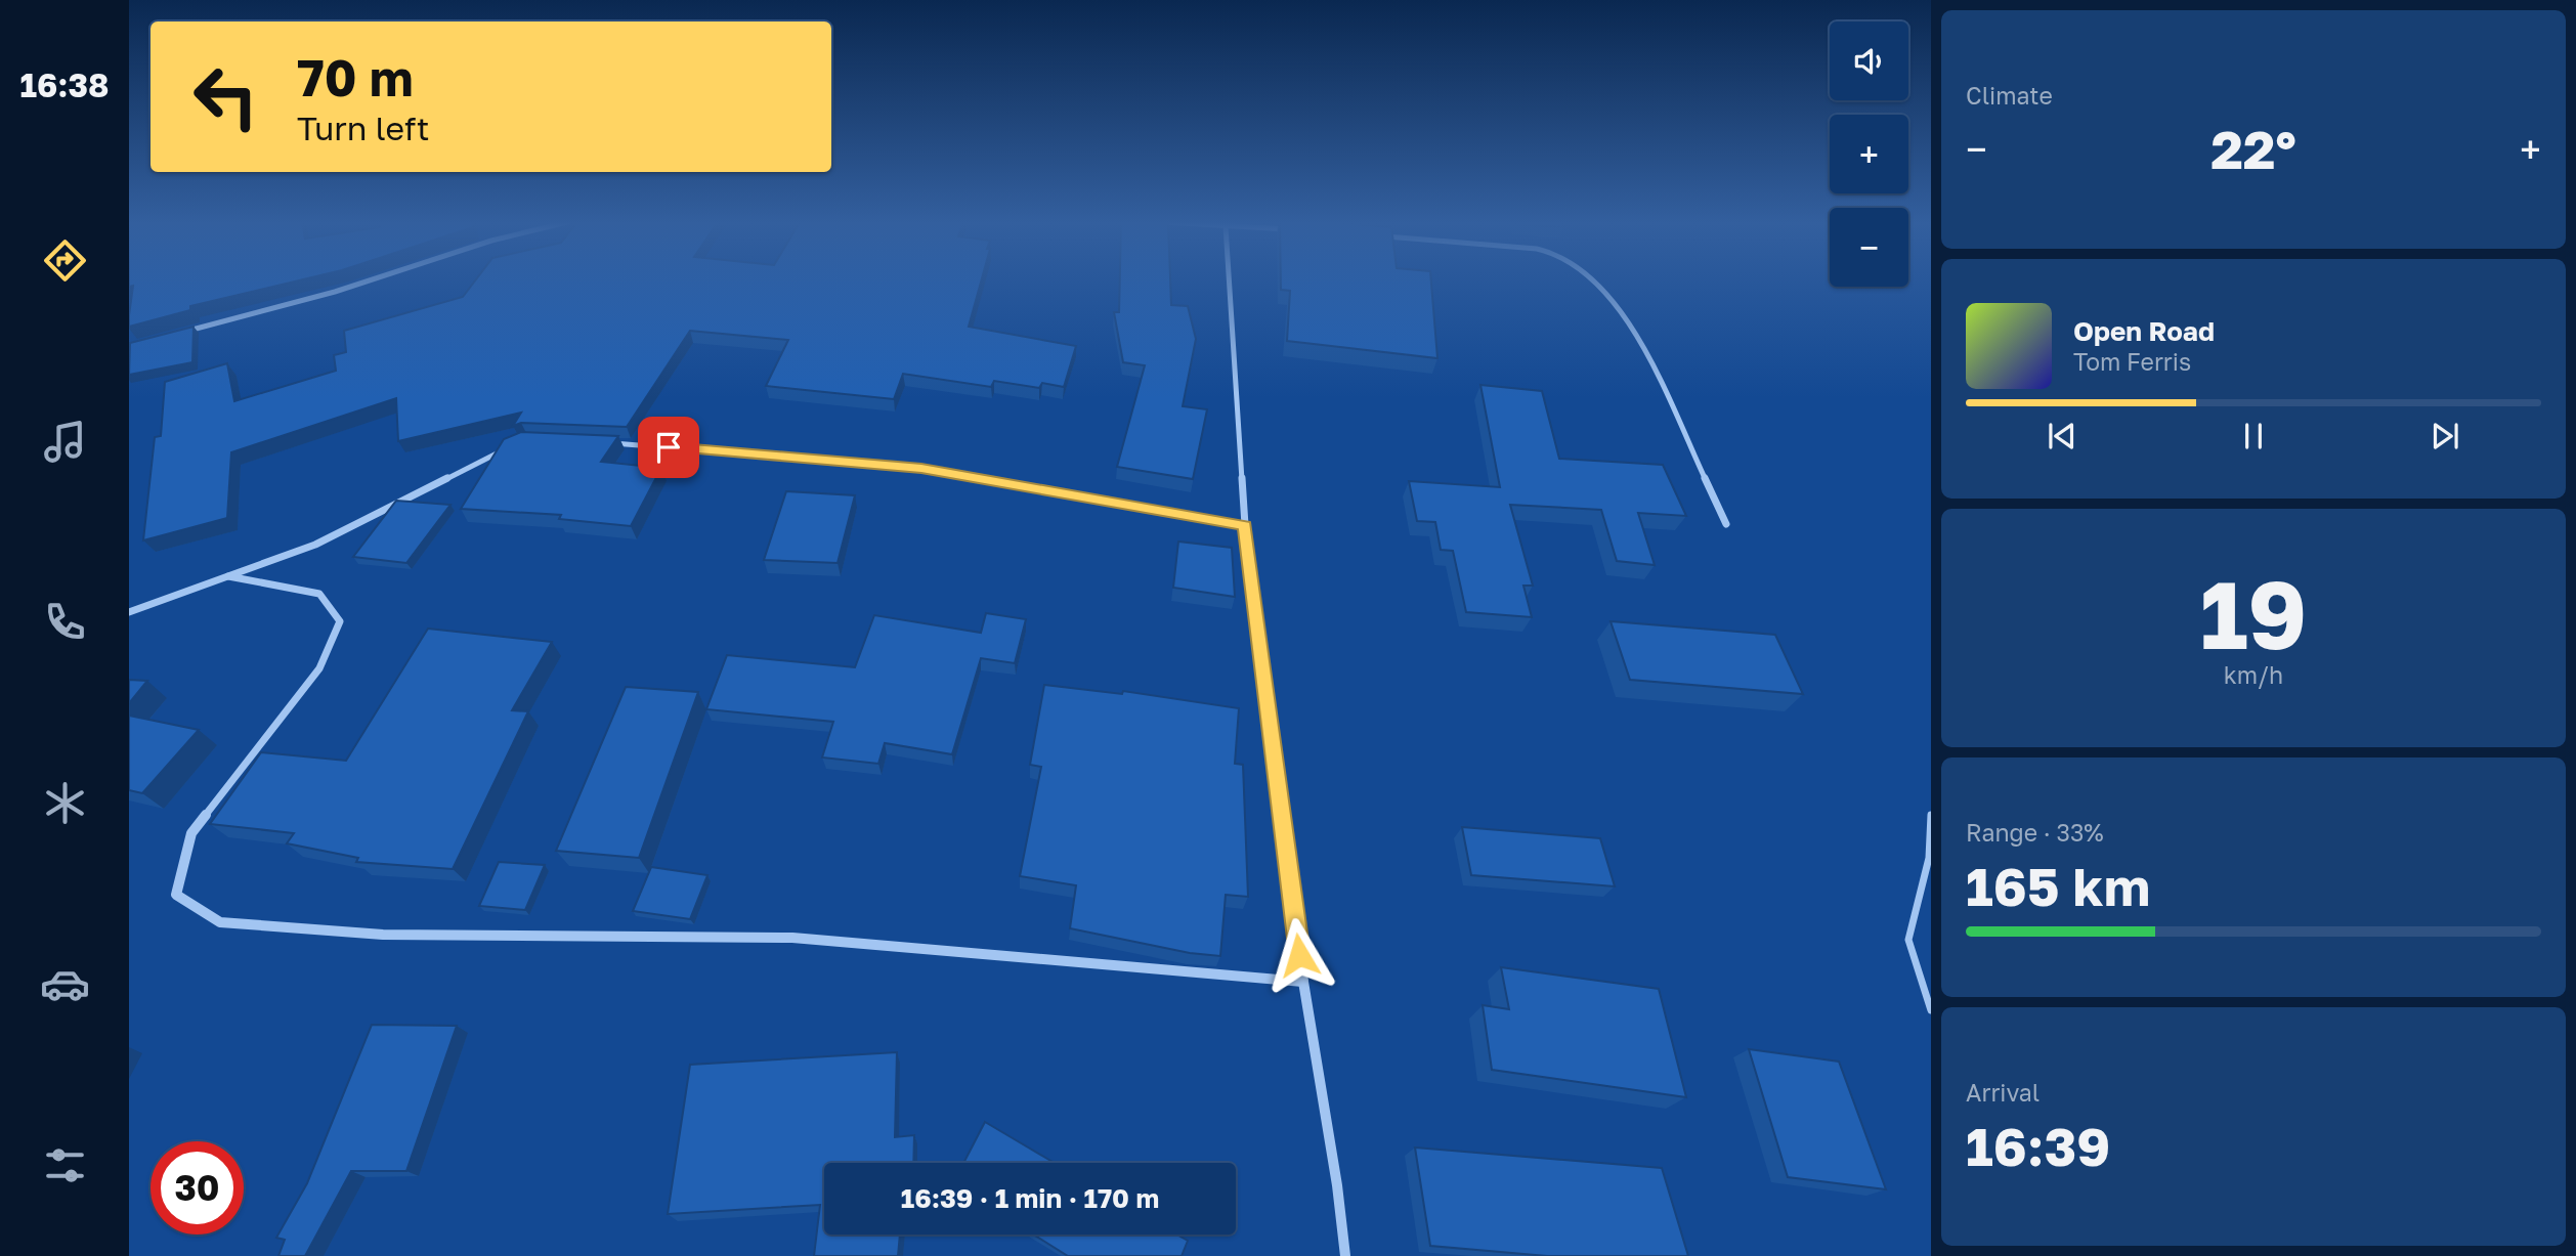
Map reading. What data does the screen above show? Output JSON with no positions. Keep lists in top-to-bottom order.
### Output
{
  "page": {
    "tabs": "16:38",
    "tile": [
      "Climate",
      ["19", "km/h"],
      ["Range · 33%", "165 km"],
      ["Arrival", "16:39"]
    ],
    "map_buttons": ["+", "−"],
    "turn": ["70 m", "Turn left"],
    "heat": ["−", "22°", "+"],
    "song": ["Open Road", "Tom Ferris"],
    "limit": "30",
    "trip": "16:39 · 1 min · 170 m"
  }
}
